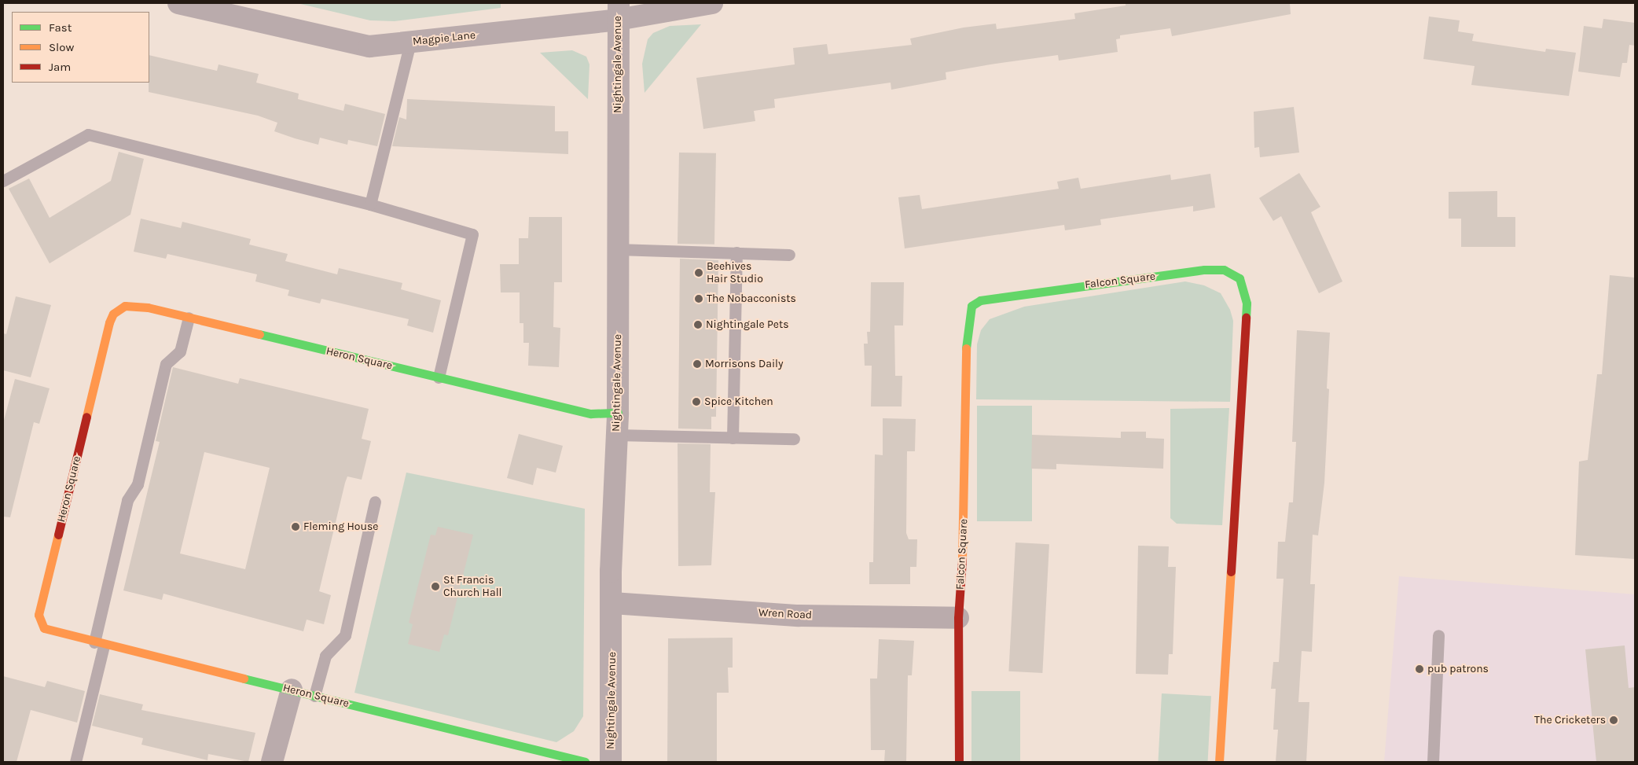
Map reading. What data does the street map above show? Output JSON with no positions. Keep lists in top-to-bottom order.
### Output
{
  "streets": {
    "street": [
      "Magpie Lane",
      "Nightingale Avenue",
      "Falcon Square",
      "Heron Square",
      "Wren Road"
    ]
  },
  "crossings": [
    ["Magpie Lane", "Nightingale Avenue"],
    ["Nightingale Avenue", "Heron Square"],
    ["Nightingale Avenue", "Wren Road"],
    ["Falcon Square", "Wren Road"]
  ],
  "places": [
    "Beehives Hair Studio",
    "The Nobacconists",
    "Nightingale Pets",
    "Morrisons Daily",
    "Spice Kitchen",
    "Fleming House",
    "St Francis Church Hall",
    "pub patrons",
    "The Cricketers"
  ],
  "legend": ["Fast", "Slow", "Jam"]
}
